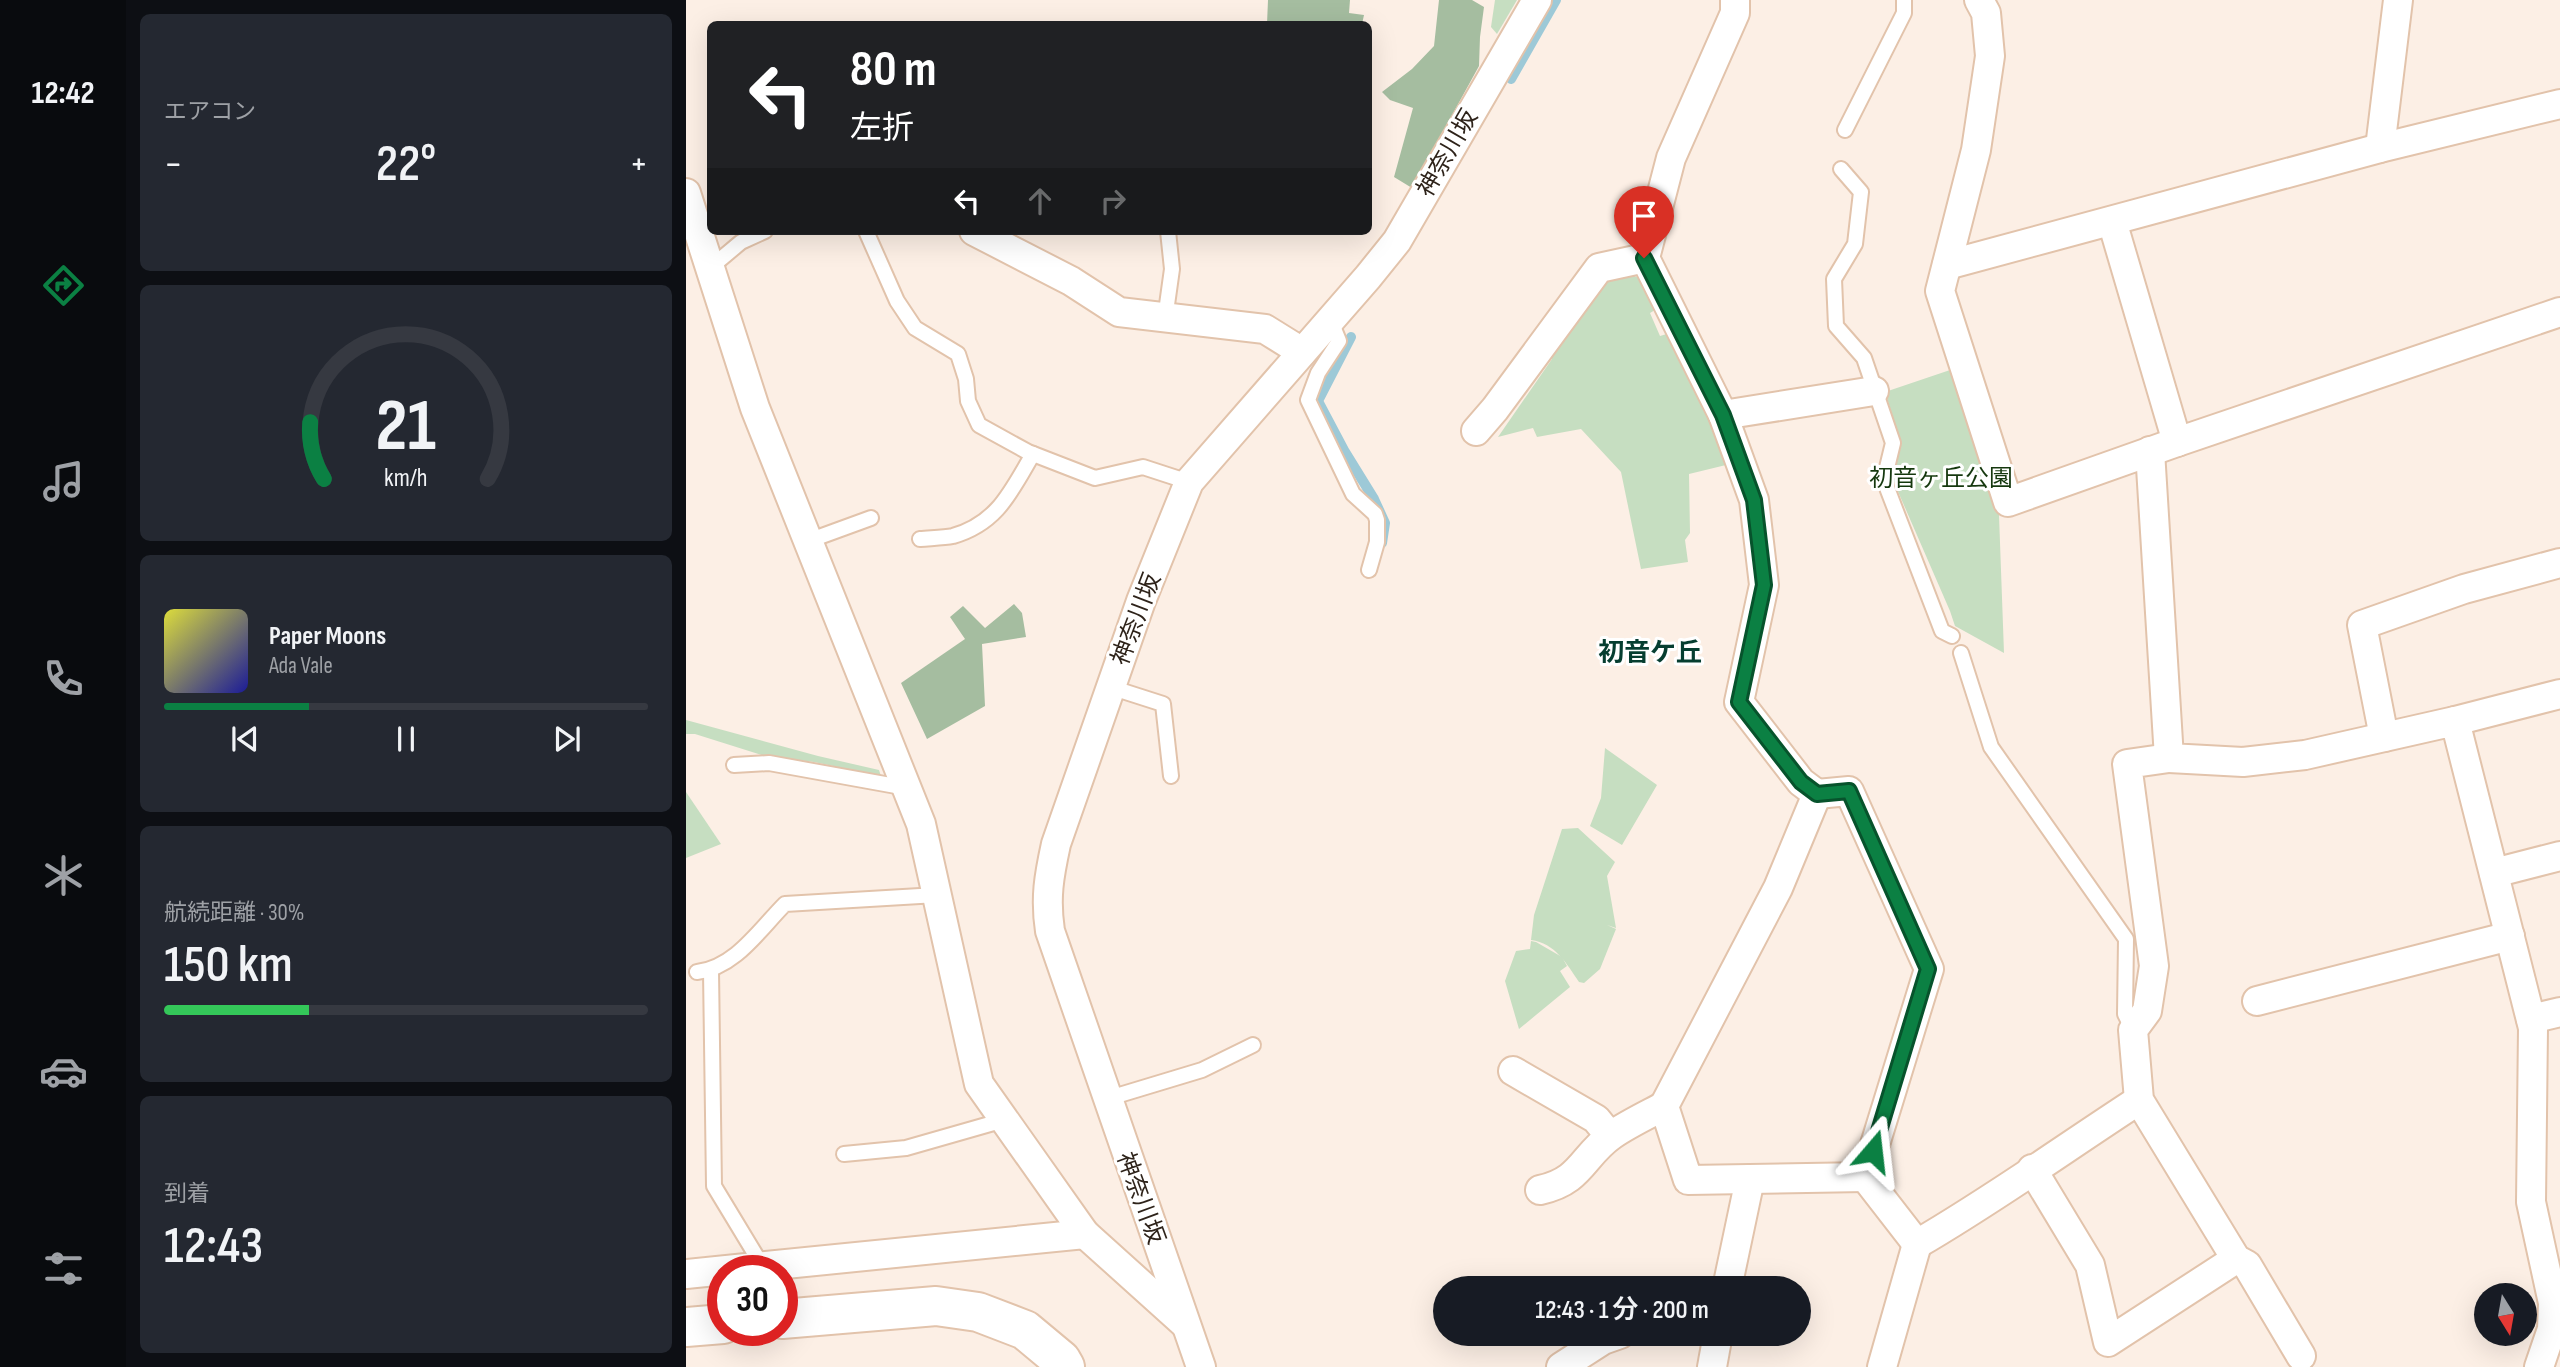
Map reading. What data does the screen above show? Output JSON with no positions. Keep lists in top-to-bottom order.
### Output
{
  "streets": {
    "street": ["神奈川坂"]
  },
  "districts": ["初音ケ丘"],
  "parks": ["初音ヶ丘公園"],
  "north": "bottom",
  "page": {
    "tabs": "12:42",
    "tile": [
      "エアコン",
      ["航続距離 · 30%", "150 km"],
      ["到着", "12:43"]
    ],
    "turn": ["80 m", "左折"],
    "heat": ["−", "22°", "+"],
    "song": ["Paper Moons", "Ada Vale"],
    "limit": "30",
    "trip": "12:43 · 1 分 · 200 m",
    "gauge": ["21", "km/h"]
  }
}
